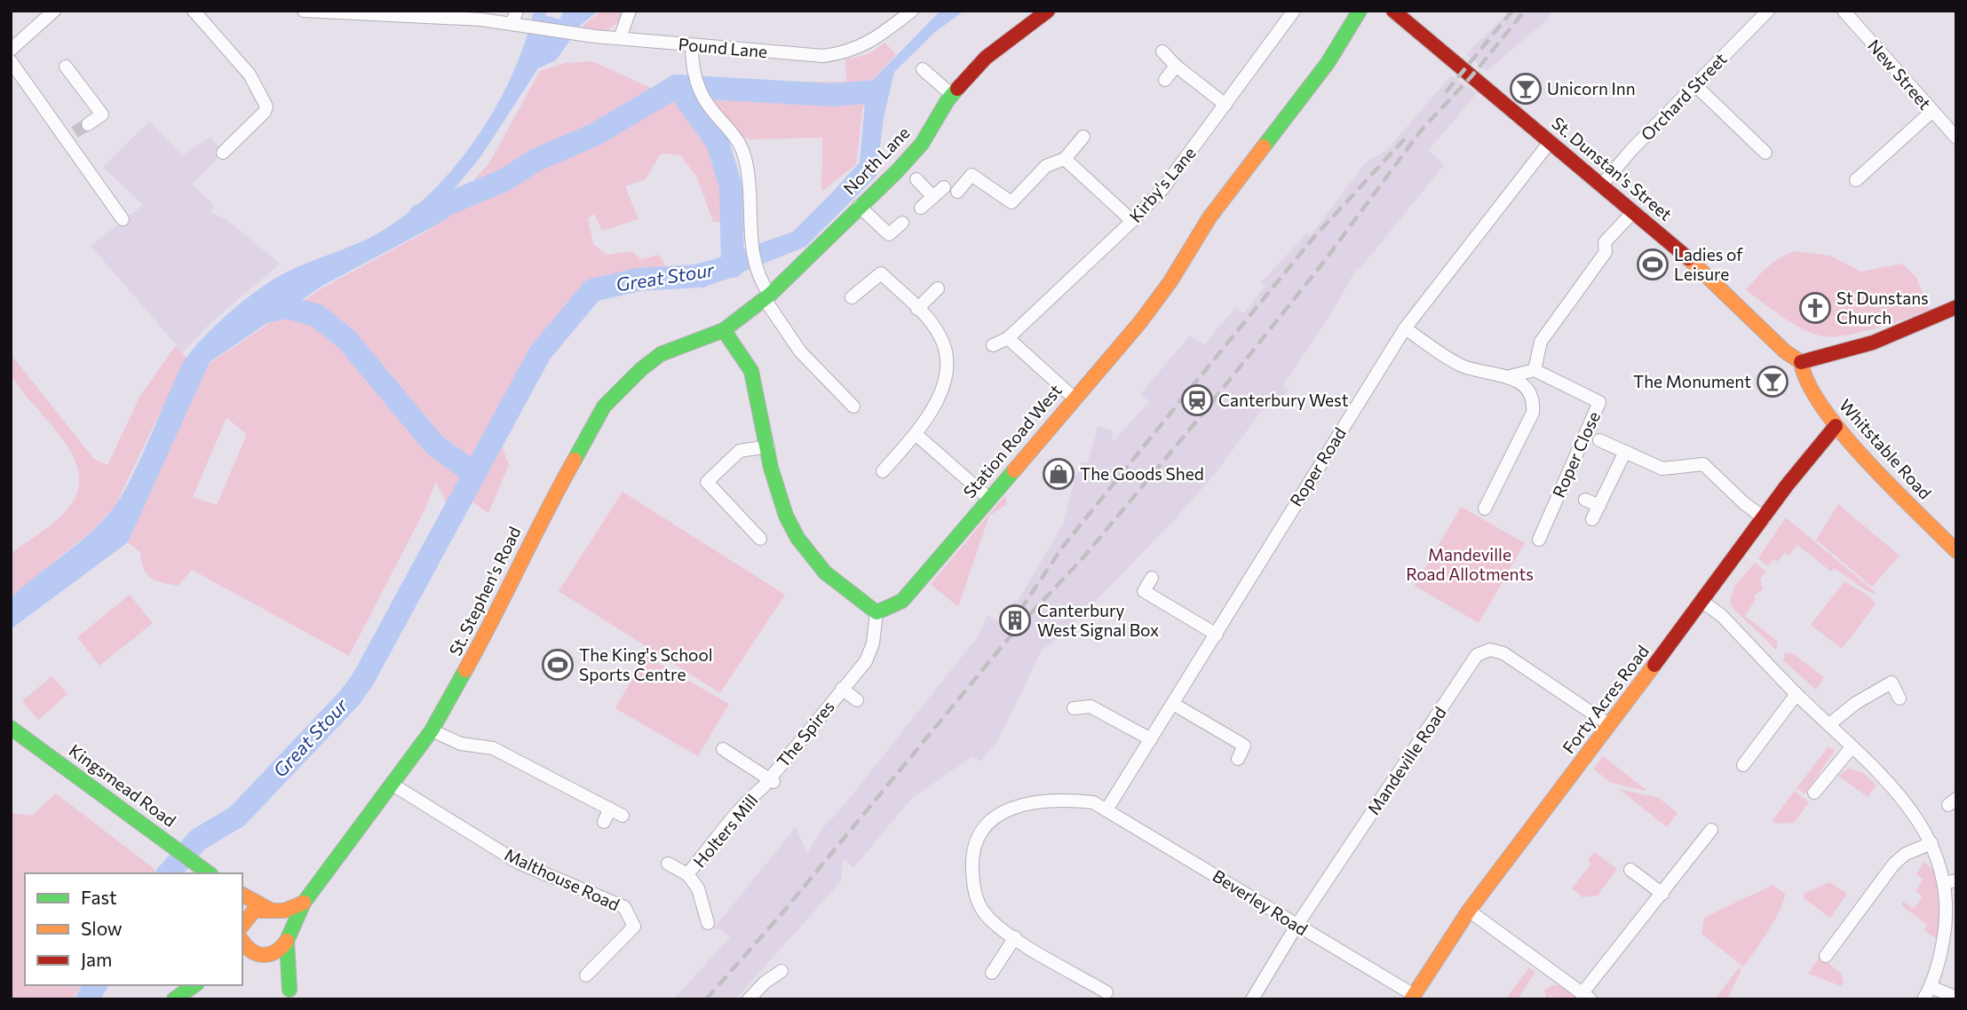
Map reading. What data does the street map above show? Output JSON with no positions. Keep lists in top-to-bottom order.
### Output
{
  "streets": {
    "main road": [
      "North Lane",
      "St. Dunstan's Street",
      "Station Road West",
      "Whitstable Road",
      "St. Stephen's Road",
      "Forty Acres Road",
      "Kingsmead Road"
    ],
    "street": [
      "Pound Lane",
      "New Street",
      "Orchard Street",
      "Kirby's Lane",
      "Roper Close",
      "Roper Road",
      "The Spires",
      "Mandeville Road",
      "Holters Mill",
      "Malthouse Road",
      "Beverley Road"
    ]
  },
  "crossings": [
    ["Orchard Street", "St. Dunstan's Street"],
    ["North Lane", "St. Stephen's Road"],
    ["St. Dunstan's Street", "Whitstable Road"],
    ["St. Dunstan's Street", "Roper Road"],
    ["Station Road West", "The Spires"],
    ["Whitstable Road", "Forty Acres Road"],
    ["Roper Road", "Beverley Road"],
    ["St. Stephen's Road", "Malthouse Road"],
    ["Forty Acres Road", "Mandeville Road"],
    ["Forty Acres Road", "Beverley Road"],
    ["The Spires", "Holters Mill"],
    ["Mandeville Road", "Beverley Road"]
  ],
  "water": ["Great Stour"],
  "parks": ["Mandeville Road Allotments"],
  "places": {
    "bar": ["Unicorn Inn", "The Monument"],
    "sports": ["Ladies of Leisure", "The King's School Sports Centre"],
    "church": ["St Dunstans Church"],
    "station": ["Canterbury West"],
    "shop": ["The Goods Shed"],
    "building": ["Canterbury West Signal Box"]
  },
  "legend": ["Fast", "Slow", "Jam"]
}
